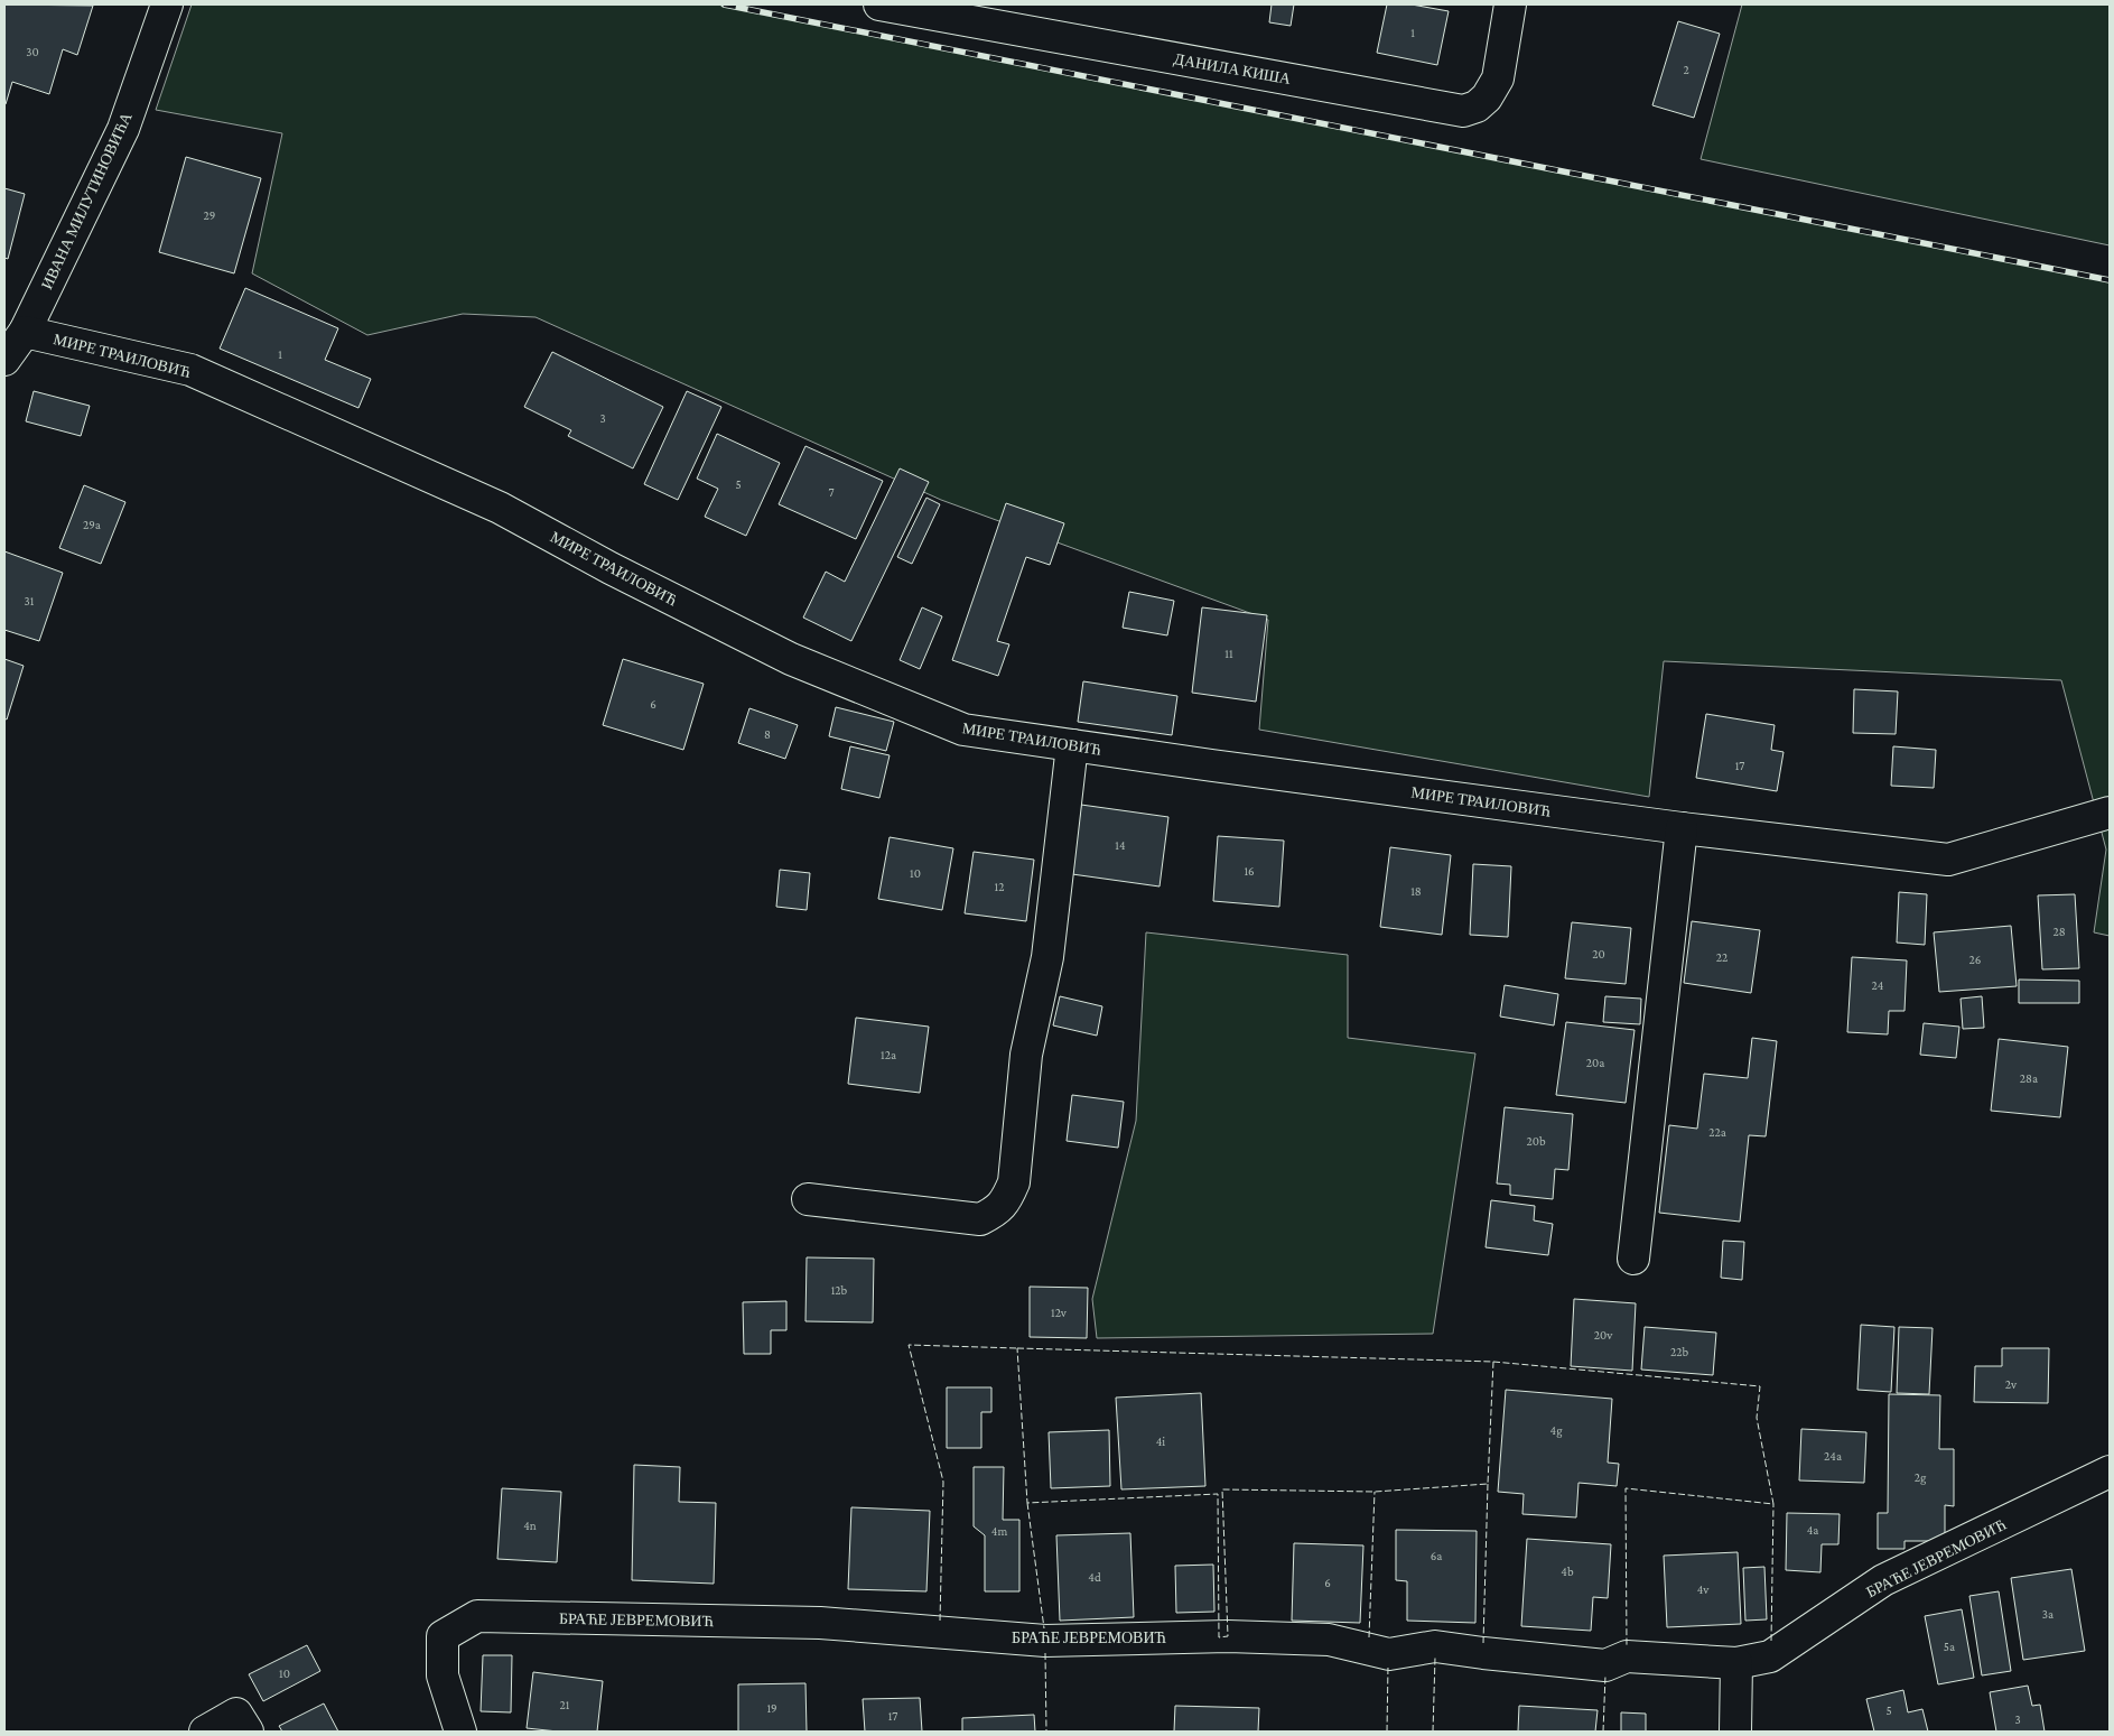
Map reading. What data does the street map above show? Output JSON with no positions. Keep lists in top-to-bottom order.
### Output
{
  "streets": {
    "street": [
      "ДАНИЛА КИША",
      "ИВАНА МИЛУТИНОВИЋА",
      "МИРЕ ТРАИЛОВИЋ",
      "БРАЋЕ ЈЕВРЕМОВИЋ"
    ]
  },
  "crossings": [
    ["ИВАНА МИЛУТИНОВИЋА", "МИРЕ ТРАИЛОВИЋ"]
  ],
  "house_numbers": [
    "1",
    "30",
    "2",
    "29",
    "1",
    "3",
    "5",
    "7",
    "29a",
    "31",
    "11",
    "6",
    "8",
    "17",
    "14",
    "16",
    "10",
    "12",
    "18",
    "28",
    "20",
    "22",
    "26",
    "24",
    "12a",
    "20a",
    "28a",
    "22a",
    "20b",
    "12b",
    "12v",
    "20v",
    "22b",
    "2v",
    "4g",
    "4i",
    "24a",
    "2g",
    "4n",
    "4a",
    "4m",
    "6a",
    "4b",
    "4d",
    "6",
    "4v",
    "3a",
    "5a",
    "10",
    "21",
    "19",
    "5",
    "17",
    "3"
  ]
}
